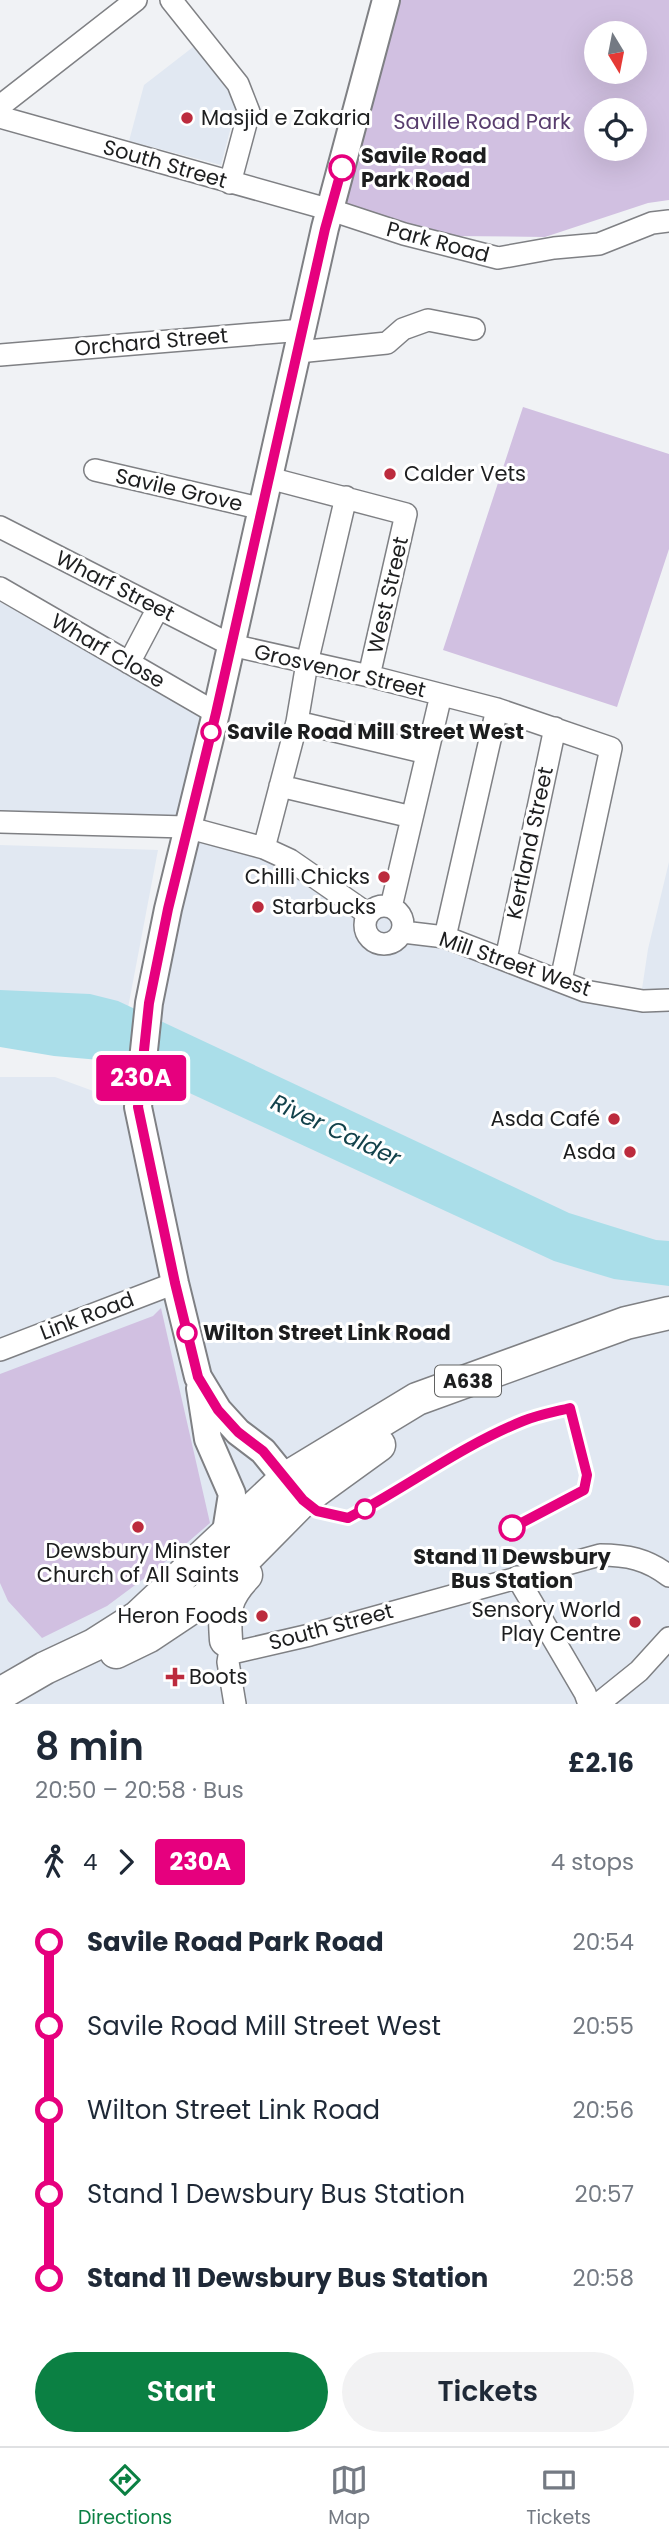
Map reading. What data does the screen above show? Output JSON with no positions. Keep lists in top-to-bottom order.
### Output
{
  "streets": {
    "highway": ["A638"],
    "street": [
      "South Street",
      "Park Road",
      "Orchard Street",
      "Savile Grove",
      "Wharf Street",
      "West Street",
      "Wharf Close",
      "Grosvenor Street",
      "Kertland Street",
      "Mill Street West",
      "Link Road"
    ]
  },
  "crossings": [
    ["South Street", "Park Road"],
    ["Wharf Street", "Grosvenor Street"],
    ["West Street", "Grosvenor Street"],
    ["Grosvenor Street", "Mill Street West"],
    ["Kertland Street", "Mill Street West"]
  ],
  "water": ["River Calder"],
  "parks": ["Saville Road Park"],
  "places": {
    "other": [
      "Masjid e Zakaria",
      "Savile Road Park Road",
      "Calder Vets",
      "Savile Road Mill Street West",
      "Chilli Chicks",
      "Starbucks",
      "Asda Café",
      "Asda",
      "Wilton Street Link Road",
      "Dewsbury Minster Church of All Saints",
      "Stand 11 Dewsbury Bus Station",
      "Heron Foods",
      "Sensory World Play Centre"
    ],
    "health": ["Boots"]
  },
  "lines": ["bus line 230A"],
  "north": "bottom",
  "page": {
    "on_map": "230A",
    "heading": ["8 min", "20:50 – 20:58 · Bus", "£2.16"],
    "legs": ["4", "230A", "4 stops"],
    "list": [
      {
        "name": "Savile Road Park Road",
        "value": "20:54"
      },
      {
        "name": "Savile Road Mill Street West",
        "value": "20:55"
      },
      {
        "name": "Wilton Street Link Road",
        "value": "20:56"
      },
      {
        "name": "Stand 1 Dewsbury Bus Station",
        "value": "20:57"
      },
      {
        "name": "Stand 11 Dewsbury Bus Station",
        "value": "20:58"
      }
    ],
    "buttons": ["Start", "Tickets"],
    "tabs": ["Directions", "Map", "Tickets"]
  }
}
